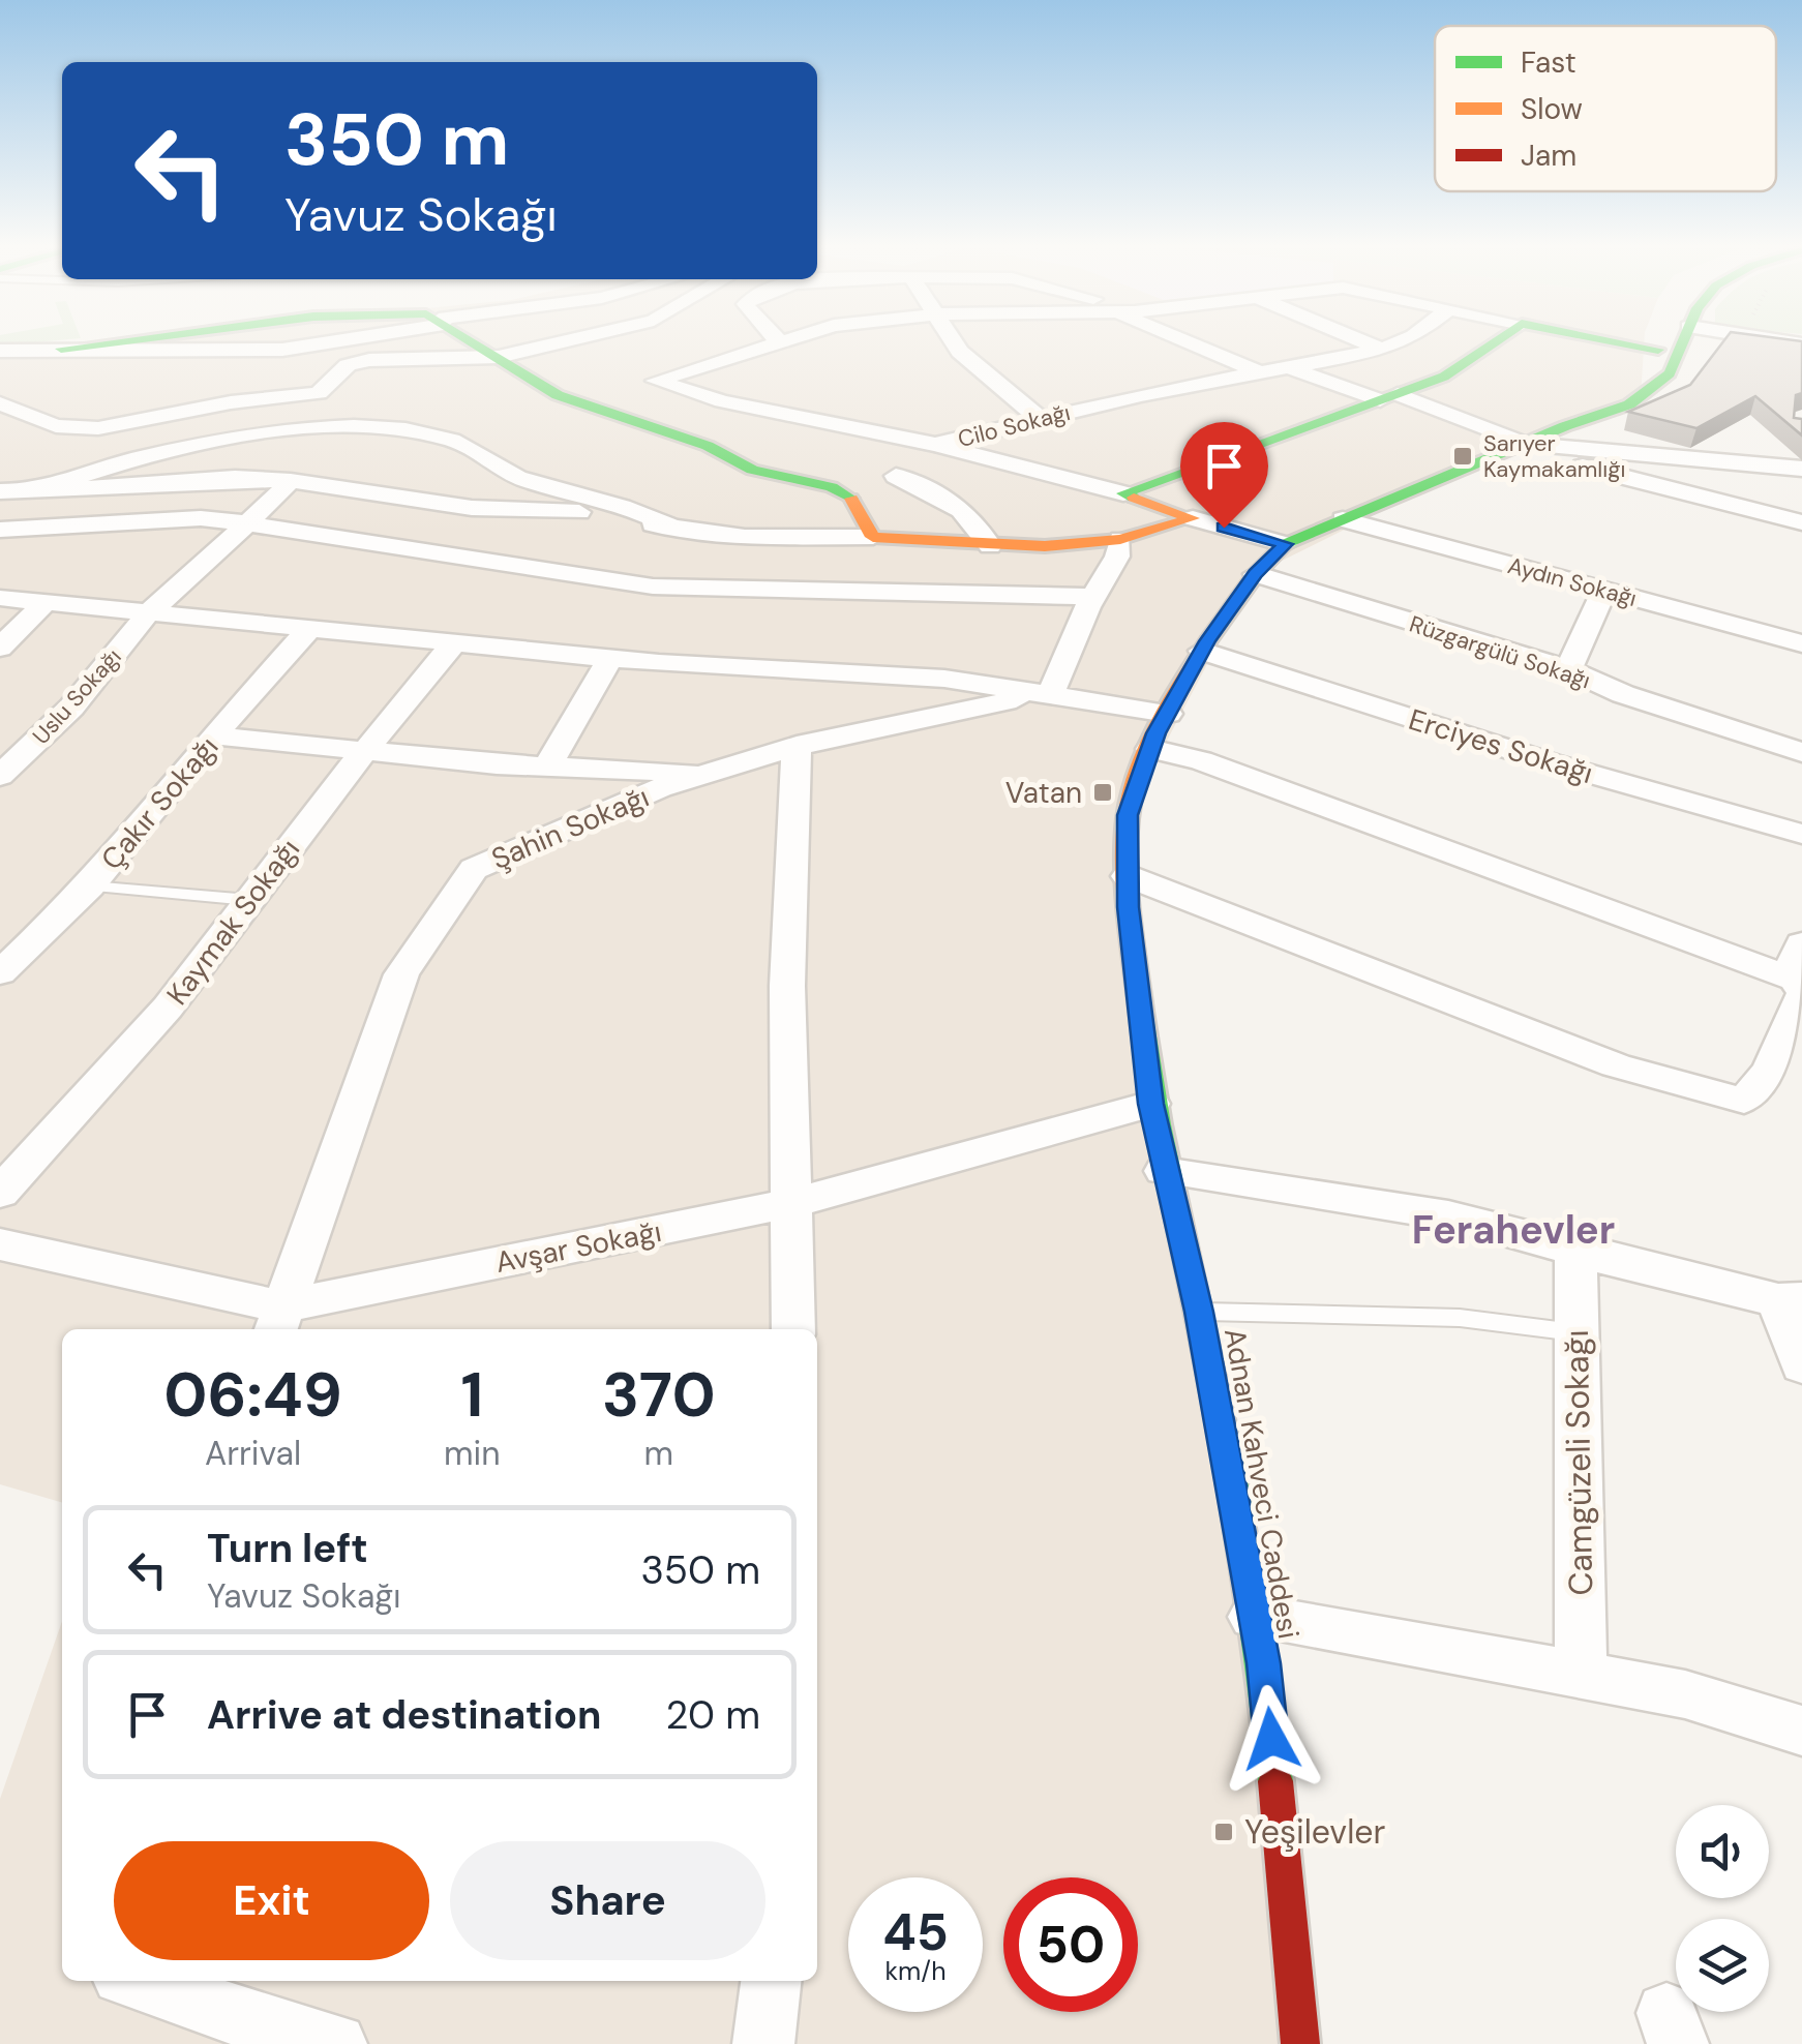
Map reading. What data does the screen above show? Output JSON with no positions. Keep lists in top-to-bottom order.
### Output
{
  "streets": {
    "main road": ["Adnan Kahveci Caddesi"],
    "street": [
      "Cilo Sokağı",
      "Aydın Sokağı",
      "Rüzgargülü Sokağı",
      "Uslu Sokağı",
      "Erciyes Sokağı",
      "Çakır Sokağı",
      "Şahin Sokağı",
      "Kaymak Sokağı",
      "Avşar Sokağı",
      "Camgüzeli Sokağı"
    ]
  },
  "crossings": [
    ["Aydın Sokağı", "Adnan Kahveci Caddesi"],
    ["Rüzgargülü Sokağı", "Adnan Kahveci Caddesi"],
    ["Erciyes Sokağı", "Adnan Kahveci Caddesi"],
    ["Şahin Sokağı", "Avşar Sokağı"],
    ["Avşar Sokağı", "Adnan Kahveci Caddesi"]
  ],
  "districts": ["Ferahevler"],
  "places": {
    "transit": ["Sarıyer Kaymakamlığı", "Vatan", "Yeşilevler"]
  },
  "legend": ["Fast", "Slow", "Jam"],
  "page": {
    "turn": ["350 m", "Yavuz Sokağı"],
    "eta": [
      "06:49",
      "Arrival",
      "1",
      "min",
      "370",
      "m"
    ],
    "list": [
      {
        "name": "Turn left",
        "note": "Yavuz Sokağı",
        "value": "350 m"
      },
      {
        "name": "Arrive at destination",
        "value": "20 m"
      }
    ],
    "buttons": ["Exit", "Share"],
    "speed": "45 km/h",
    "limit": "50"
  }
}
